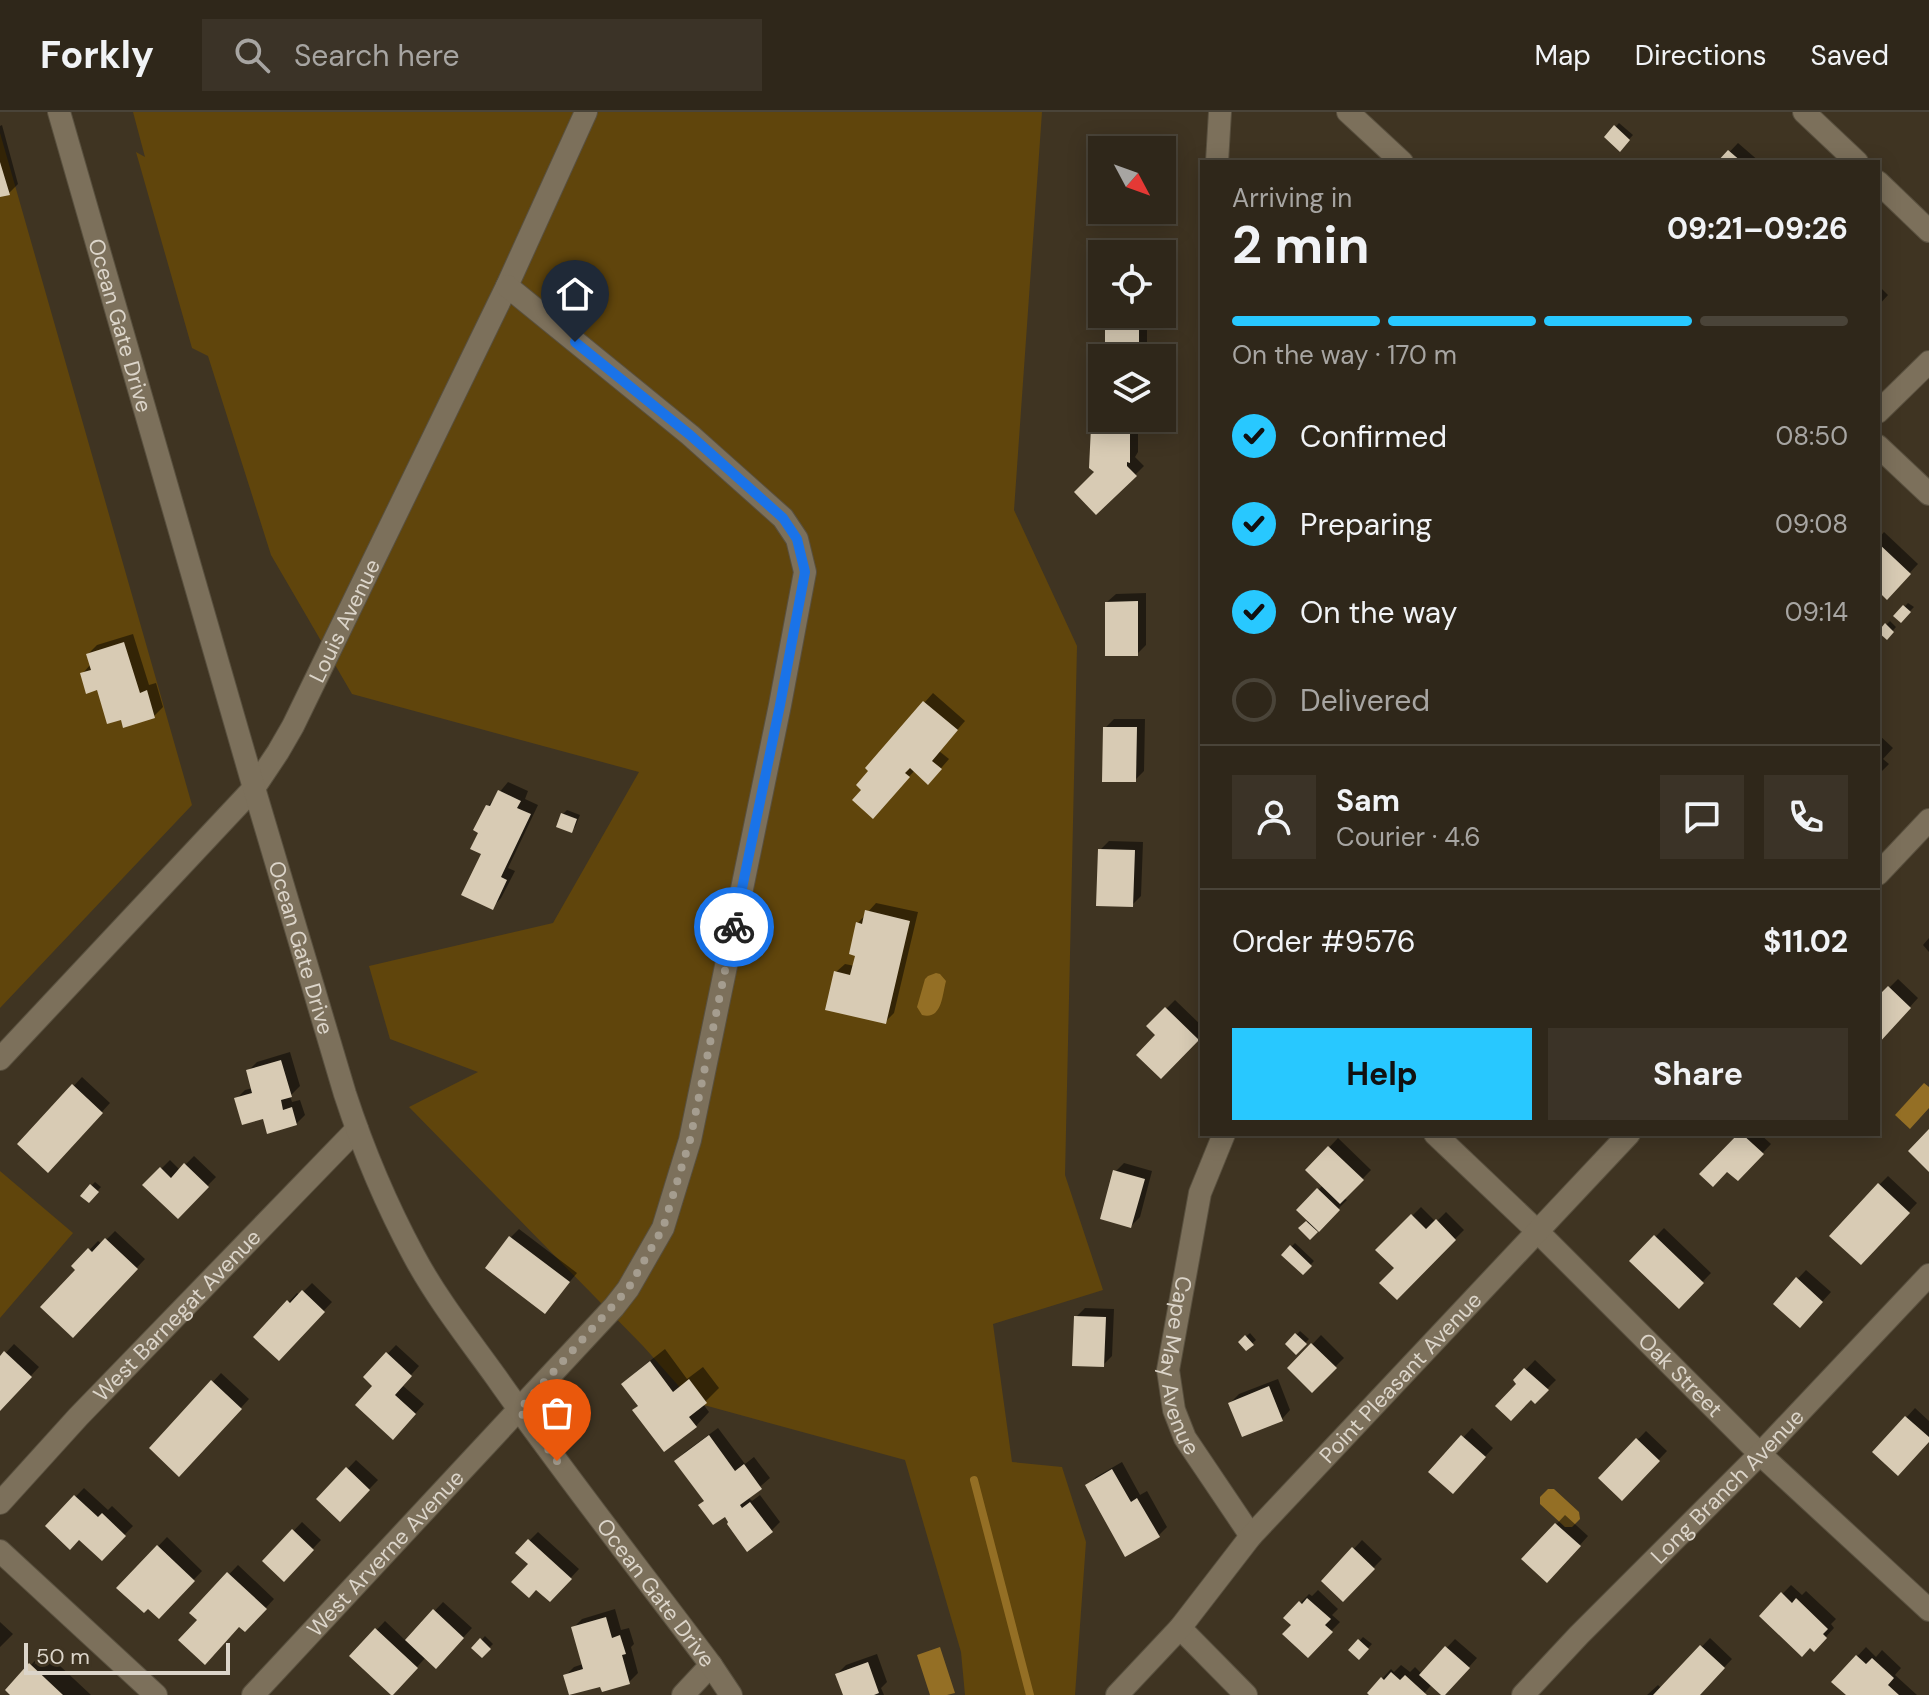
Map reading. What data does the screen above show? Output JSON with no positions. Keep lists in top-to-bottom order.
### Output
{
  "streets": {
    "street": [
      "Ocean Gate Drive",
      "Louis Avenue",
      "West Barnegat Avenue",
      "Cape May Avenue",
      "Oak Street",
      "Point Pleasant Avenue",
      "Long Branch Avenue",
      "West Arverne Avenue"
    ]
  },
  "crossings": [
    ["Ocean Gate Drive", "Louis Avenue"],
    ["Ocean Gate Drive", "West Barnegat Avenue"],
    ["Ocean Gate Drive", "West Arverne Avenue"],
    ["Louis Avenue", "West Arverne Avenue"],
    ["Cape May Avenue", "Point Pleasant Avenue"],
    ["Oak Street", "Point Pleasant Avenue"],
    ["Oak Street", "Long Branch Avenue"]
  ],
  "scale_bar": "50 m",
  "north": "bottom right",
  "page": {
    "header": "Forkly",
    "search": "Search here",
    "nav": ["Map", "Directions", "Saved"],
    "heading": ["2 min", "Arriving in", "09:21–09:26"],
    "panel": [
      "Sam",
      "Courier · 4.6",
      "Order #9576",
      "$11.02"
    ],
    "bar": "On the way · 170 m",
    "list": [
      ["Confirmed", "08:50"],
      ["Preparing", "09:08"],
      ["On the way", "09:14"],
      "Delivered"
    ],
    "buttons": ["Help", "Share"],
    "scale": "50 m"
  }
}
